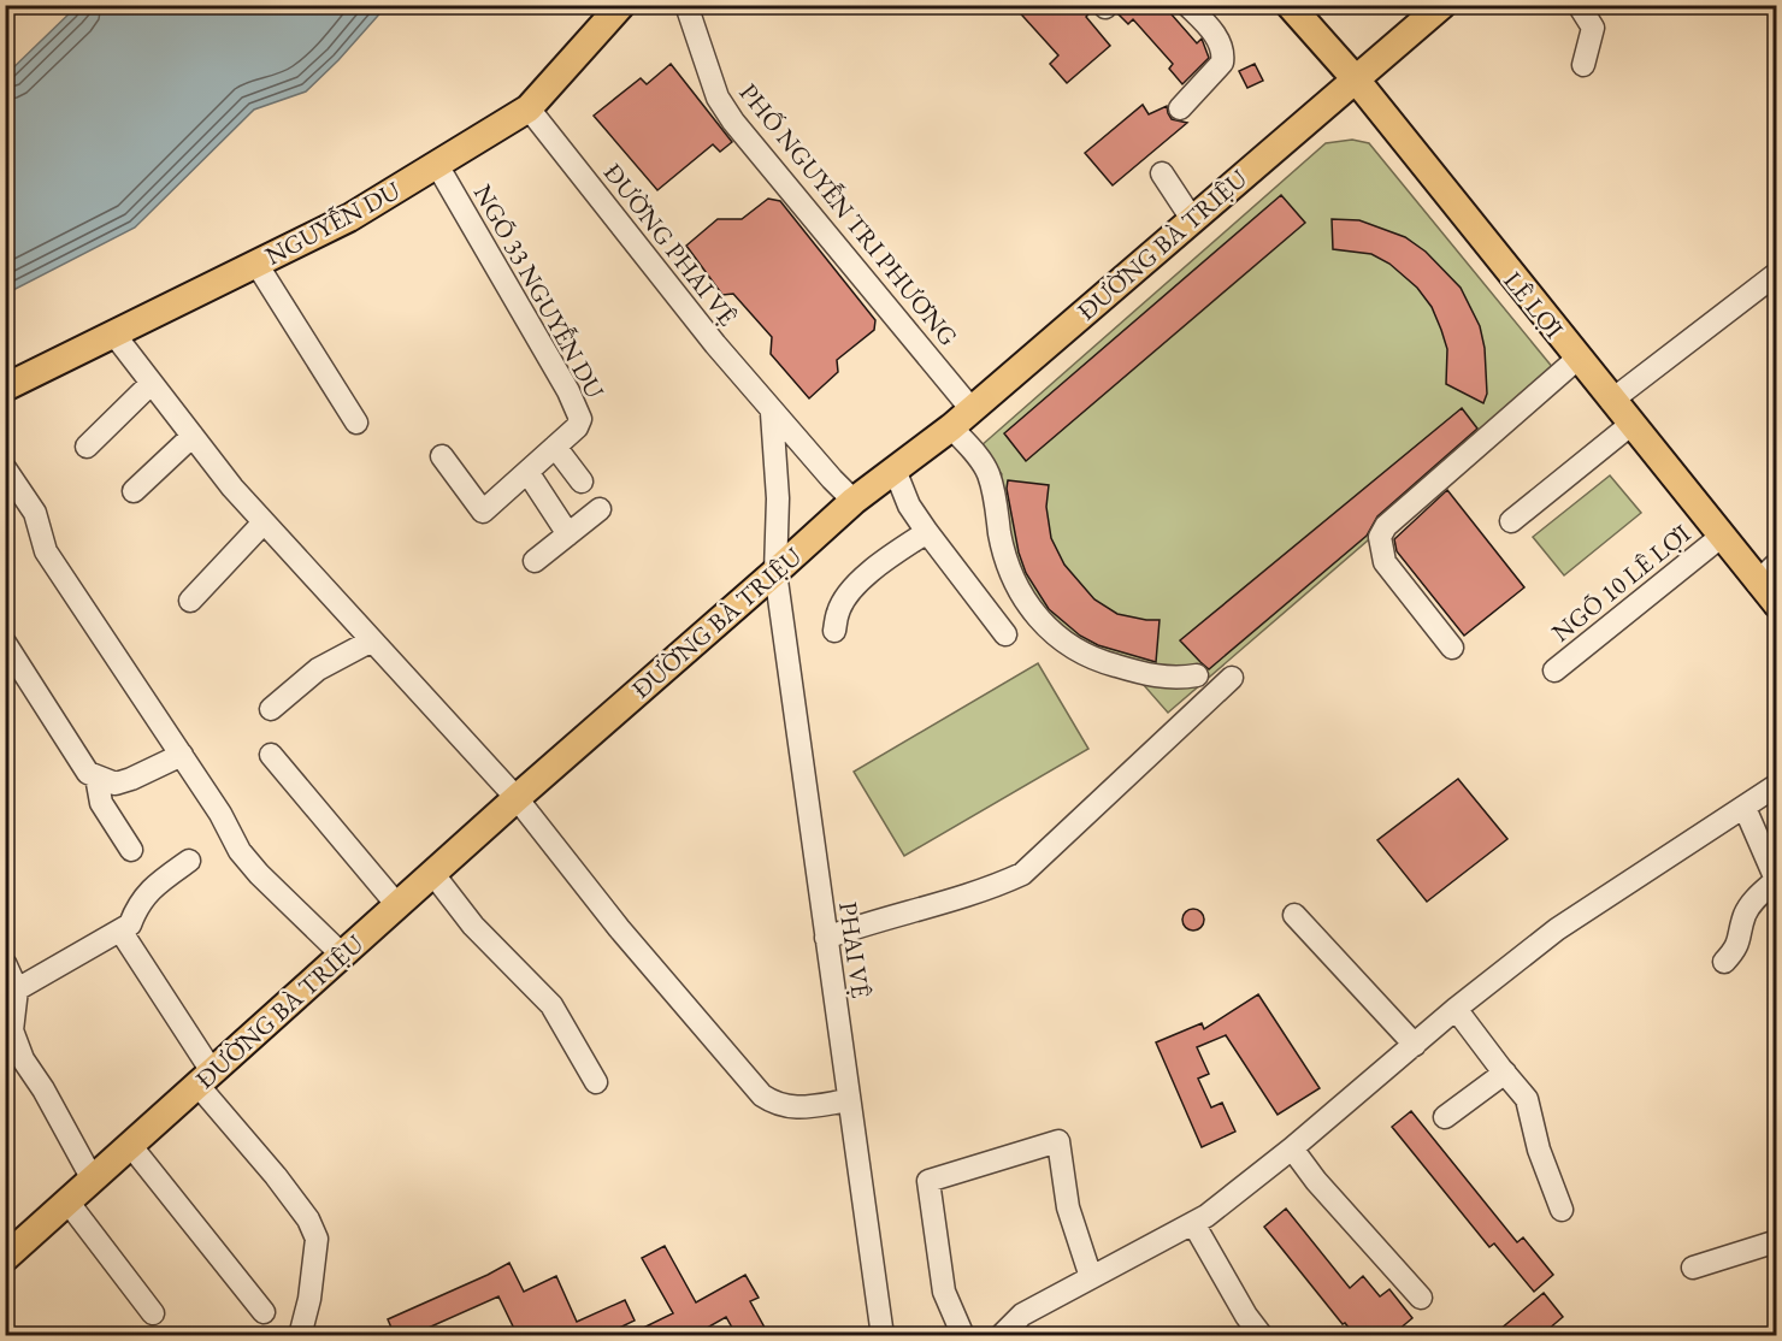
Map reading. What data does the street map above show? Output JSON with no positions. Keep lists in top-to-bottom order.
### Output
{
  "streets": {
    "main road": ["NGUYỄN DU", "ĐƯỜNG BÀ TRIỆU", "LÊ LỢI"],
    "street": [
      "PHỐ NGUYỄN TRI PHƯƠNG",
      "ĐƯỜNG PHAI VỆ",
      "NGÕ 33 NGUYỄN DU",
      "NGÕ 10 LÊ LỢI",
      "PHAI VỆ"
    ]
  },
  "crossings": [
    ["PHỐ NGUYỄN TRI PHƯƠNG", "ĐƯỜNG BÀ TRIỆU"],
    ["NGUYỄN DU", "ĐƯỜNG PHAI VỆ"],
    ["NGUYỄN DU", "NGÕ 33 NGUYỄN DU"],
    ["ĐƯỜNG PHAI VỆ", "ĐƯỜNG BÀ TRIỆU"],
    ["ĐƯỜNG BÀ TRIỆU", "LÊ LỢI"],
    ["ĐƯỜNG BÀ TRIỆU", "PHAI VỆ"],
    ["LÊ LỢI", "NGÕ 10 LÊ LỢI"]
  ]
}
